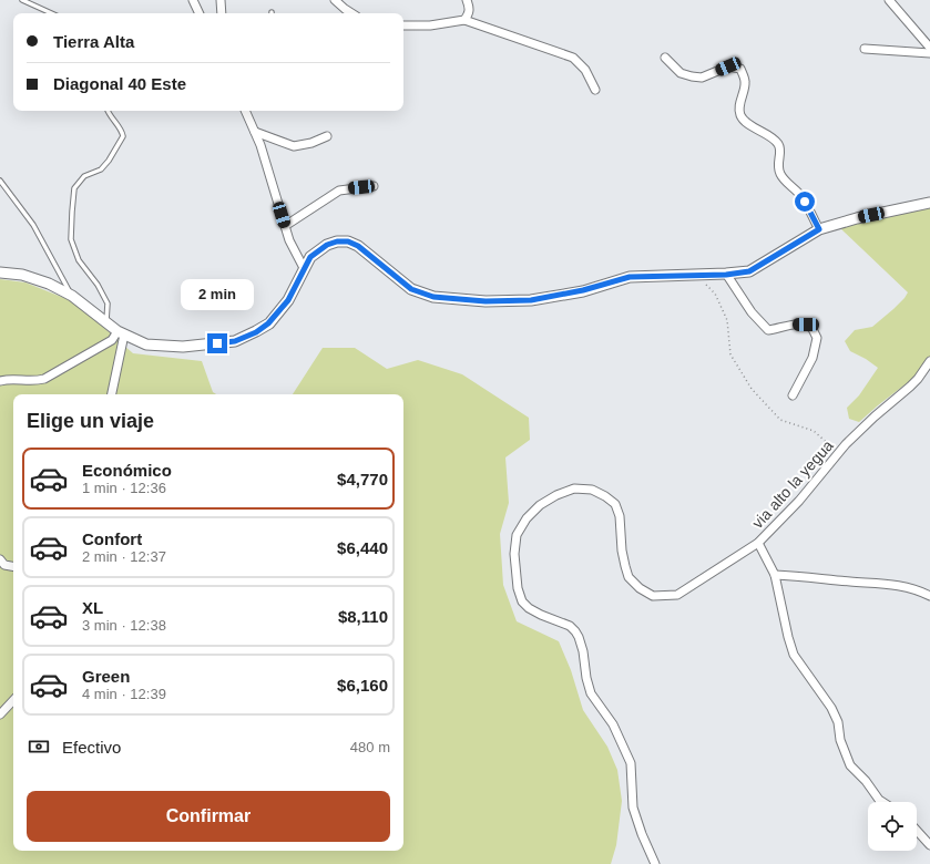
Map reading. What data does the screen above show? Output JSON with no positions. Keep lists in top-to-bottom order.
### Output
{
  "streets": {
    "street": ["via alto la yegua"]
  },
  "page": {
    "banner": ["Tierra Alta", "Diagonal 40 Este"],
    "bubble": "2 min",
    "heading": "Elige un viaje",
    "list": [
      {
        "name": "Económico",
        "note": "1 min · 12:36",
        "value": "$4,770"
      },
      {
        "name": "Confort",
        "note": "2 min · 12:37",
        "value": "$6,440"
      },
      {
        "name": "XL",
        "note": "3 min · 12:38",
        "value": "$8,110"
      },
      {
        "name": "Green",
        "note": "4 min · 12:39",
        "value": "$6,160"
      }
    ],
    "pay": ["Efectivo", "480 m"],
    "buttons": "Confirmar"
  }
}
